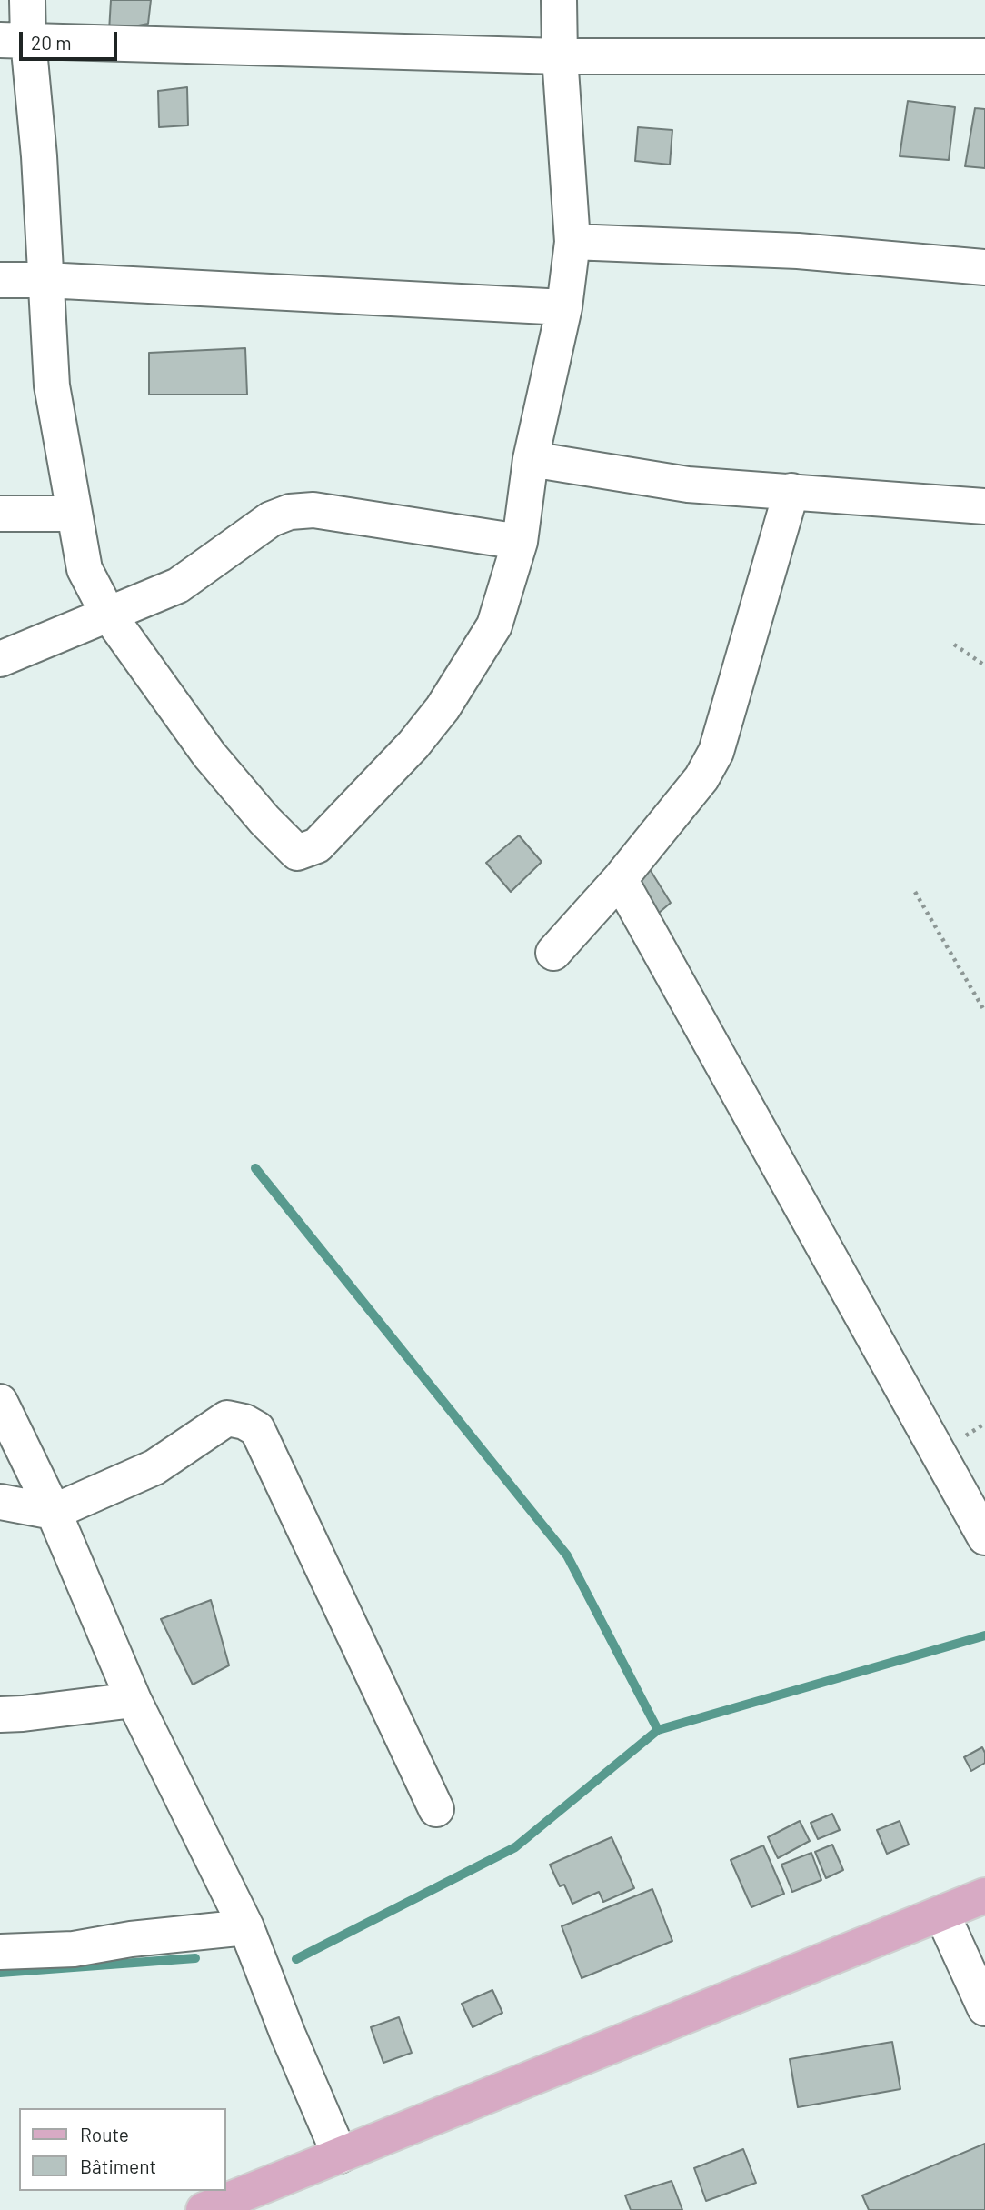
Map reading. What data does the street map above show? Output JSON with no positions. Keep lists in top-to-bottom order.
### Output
{
  "legend": ["Route", "Bâtiment"],
  "scale_bar": "20 m"
}
